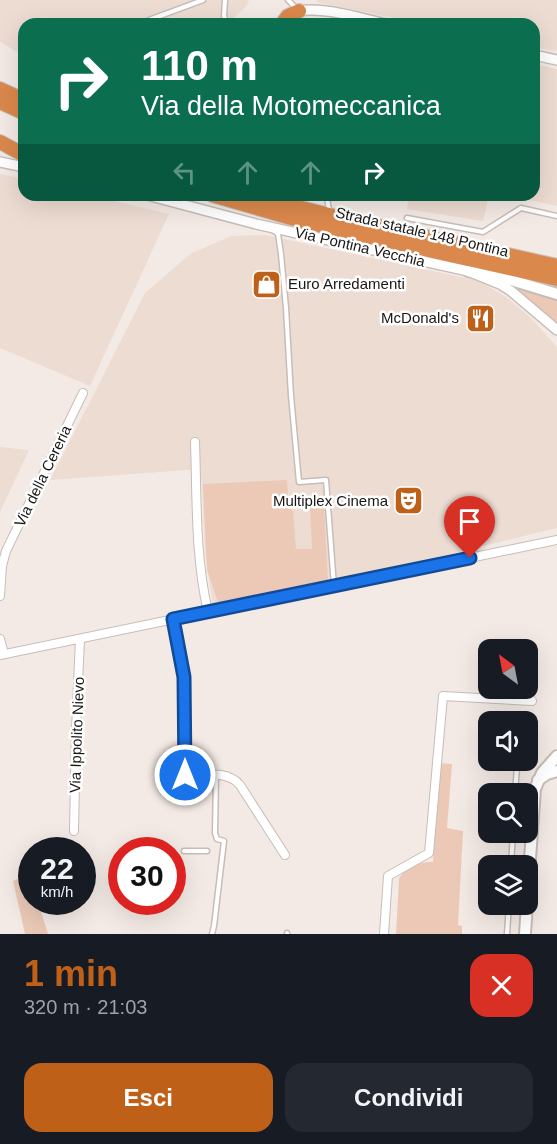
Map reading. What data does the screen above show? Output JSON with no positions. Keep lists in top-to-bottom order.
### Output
{
  "streets": {
    "highway": ["Strada statale 148 Pontina"],
    "street": ["Via Pontina Vecchia", "Via della Cereria", "Via Ippolito Nievo"]
  },
  "places": {
    "shop": ["Euro Arredamenti"],
    "restaurant": ["McDonald's"],
    "theatre": ["Multiplex Cinema"]
  },
  "north": "top left",
  "page": {
    "turn": ["110 m", "Via della Motomeccanica"],
    "speed": "22 km/h",
    "limit": "30",
    "heading": ["1 min", "320 m · 21:03"],
    "buttons": ["Esci", "Condividi"]
  }
}
